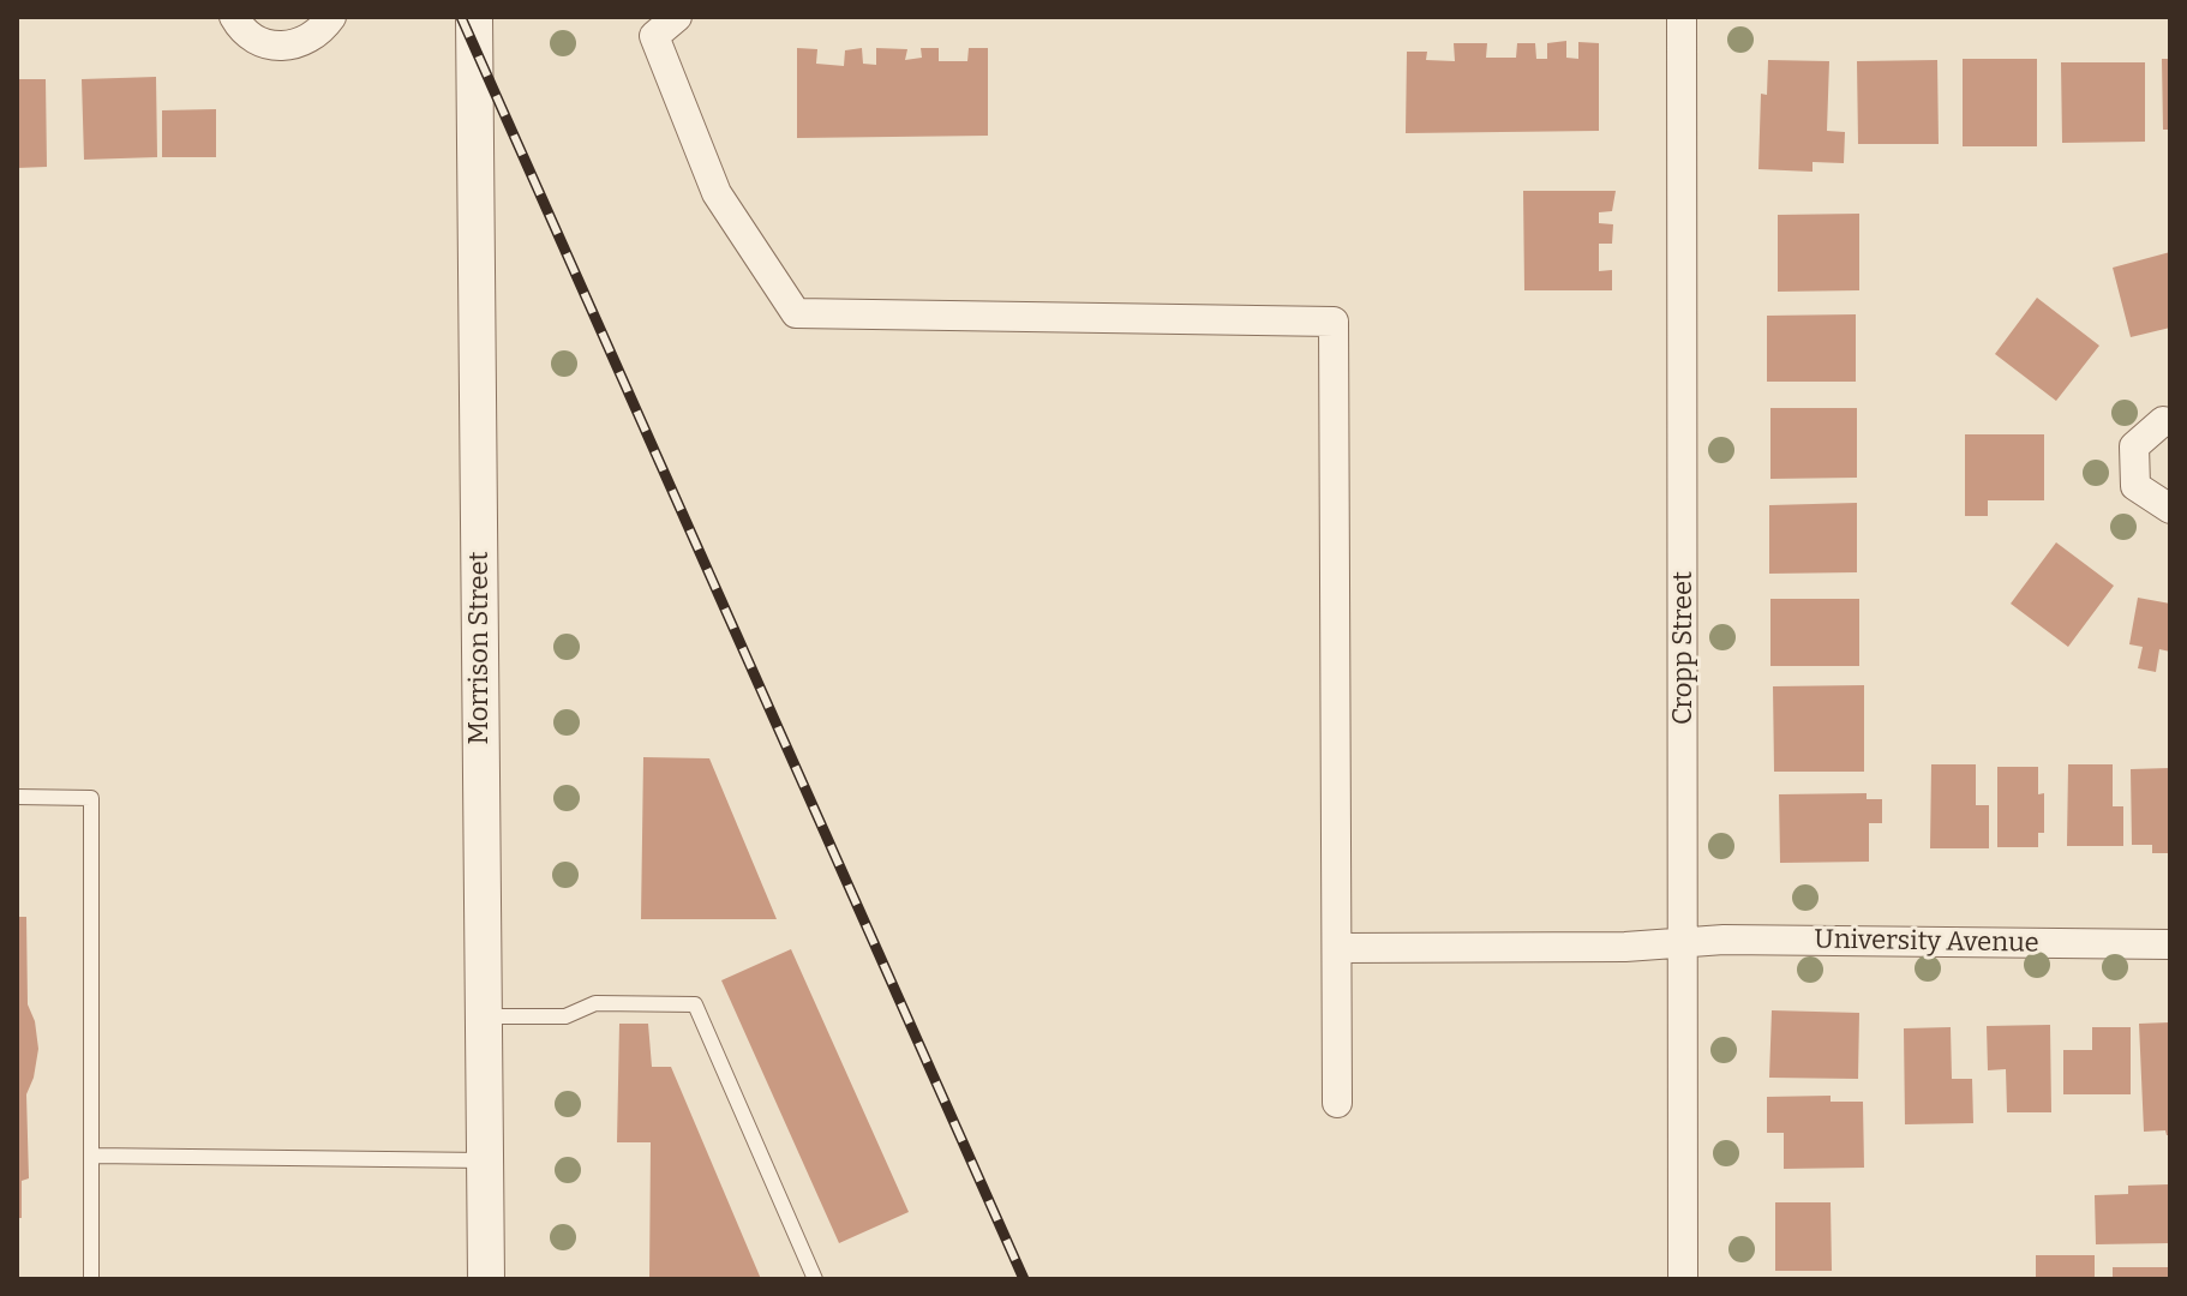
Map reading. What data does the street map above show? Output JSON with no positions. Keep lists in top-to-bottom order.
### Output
{
  "streets": {
    "street": ["Morrison Street", "Cropp Street", "University Avenue"]
  },
  "crossings": [
    ["Cropp Street", "University Avenue"]
  ]
}
